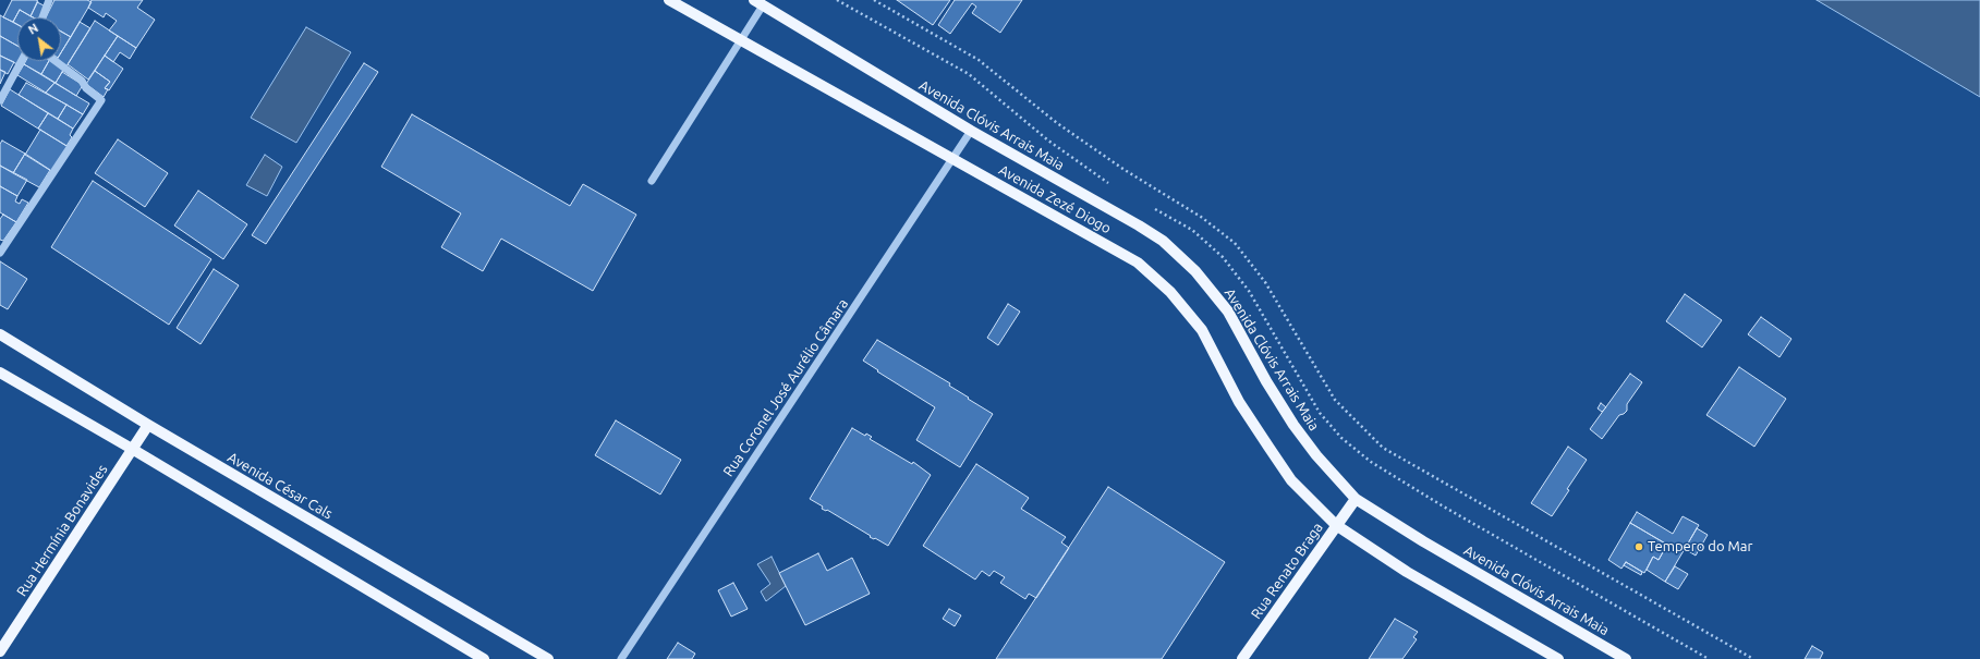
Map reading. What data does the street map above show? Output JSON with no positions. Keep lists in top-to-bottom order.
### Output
{
  "streets": {
    "main road": [
      "Avenida Clóvis Arrais Maia",
      "Avenida Zezé Diogo",
      "Avenida César Cals",
      "Rua Hermínia Bonavides",
      "Rua Renato Braga"
    ],
    "street": ["Rua Coronel José Aurélio Câmara"]
  },
  "crossings": [
    ["Avenida Clóvis Arrais Maia", "Rua Coronel José Aurélio Câmara"],
    ["Avenida Clóvis Arrais Maia", "Rua Renato Braga"],
    ["Avenida Zezé Diogo", "Rua Coronel José Aurélio Câmara"],
    ["Avenida Zezé Diogo", "Rua Renato Braga"],
    ["Avenida César Cals", "Rua Hermínia Bonavides"]
  ],
  "places": ["Tempero do Mar"],
  "north": "top left"
}
